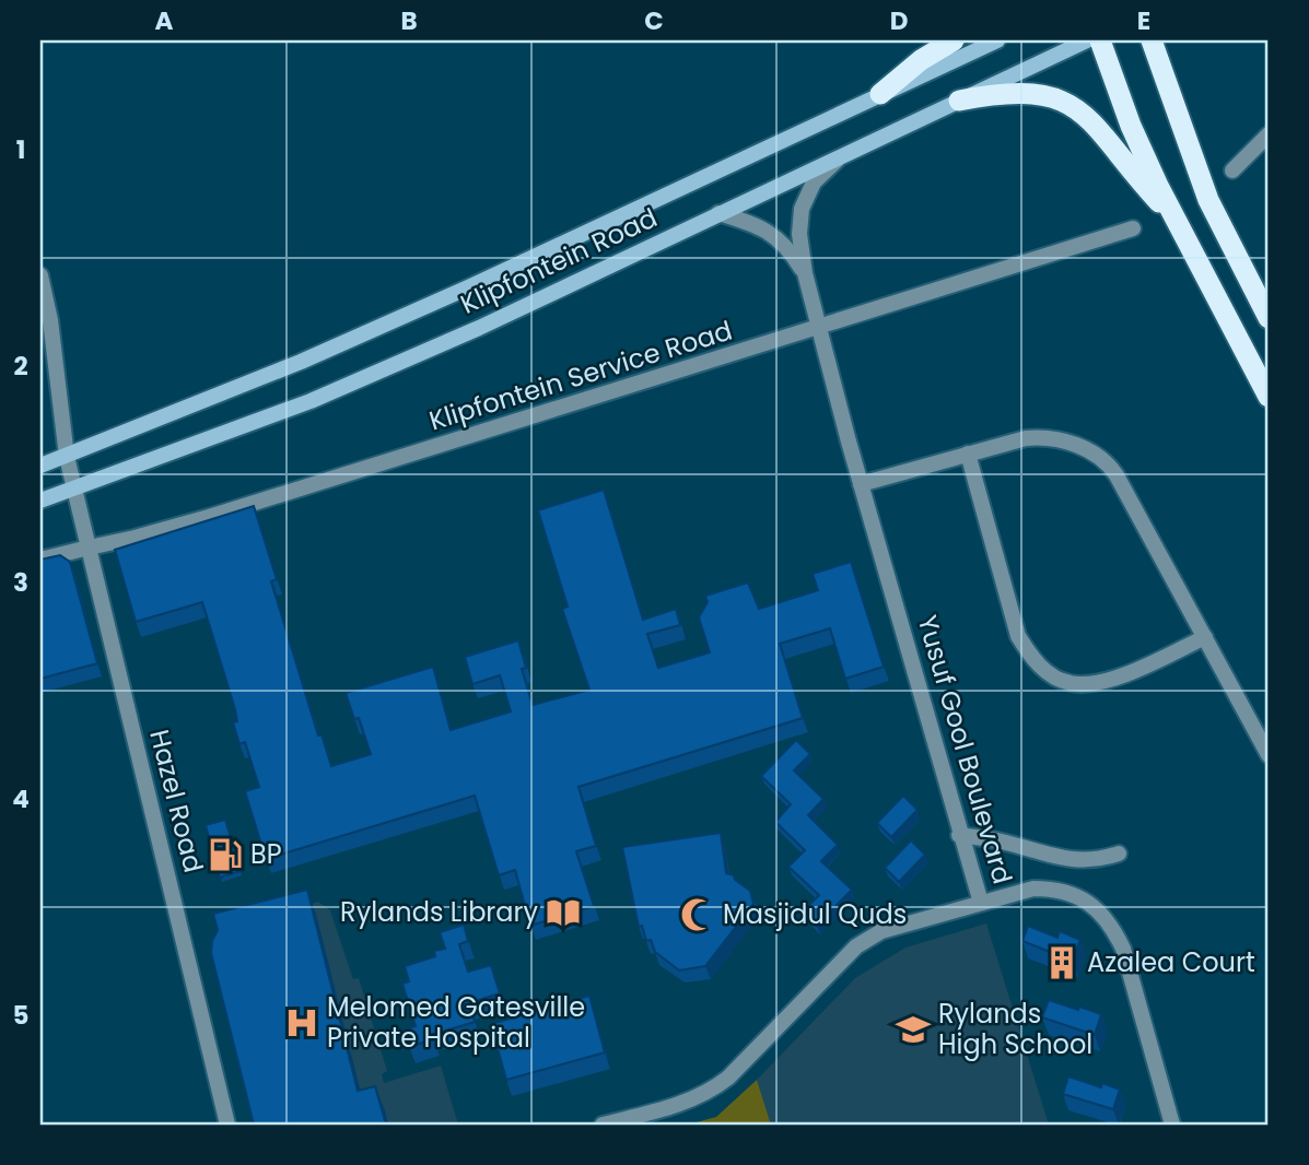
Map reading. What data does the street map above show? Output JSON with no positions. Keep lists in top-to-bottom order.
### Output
{
  "streets": {
    "main road": ["Klipfontein Road"],
    "street": ["Klipfontein Service Road", "Yusuf Gool Boulevard", "Hazel Road"]
  },
  "crossings": [
    ["Klipfontein Road", "Yusuf Gool Boulevard"],
    ["Klipfontein Road", "Hazel Road"],
    ["Klipfontein Service Road", "Yusuf Gool Boulevard"],
    ["Klipfontein Service Road", "Hazel Road"]
  ],
  "places": {
    "fuel station": ["BP"],
    "library": ["Rylands Library"],
    "mosque": ["Masjidul Quds"],
    "building": ["Azalea Court"],
    "hospital": ["Melomed Gatesville Private Hospital"],
    "school or university": ["Rylands High School"]
  },
  "grid": {
    "columns": [
      "A",
      "B",
      "C",
      "D",
      "E"
    ],
    "rows": [
      "1",
      "2",
      "3",
      "4",
      "5"
    ]
  }
}
